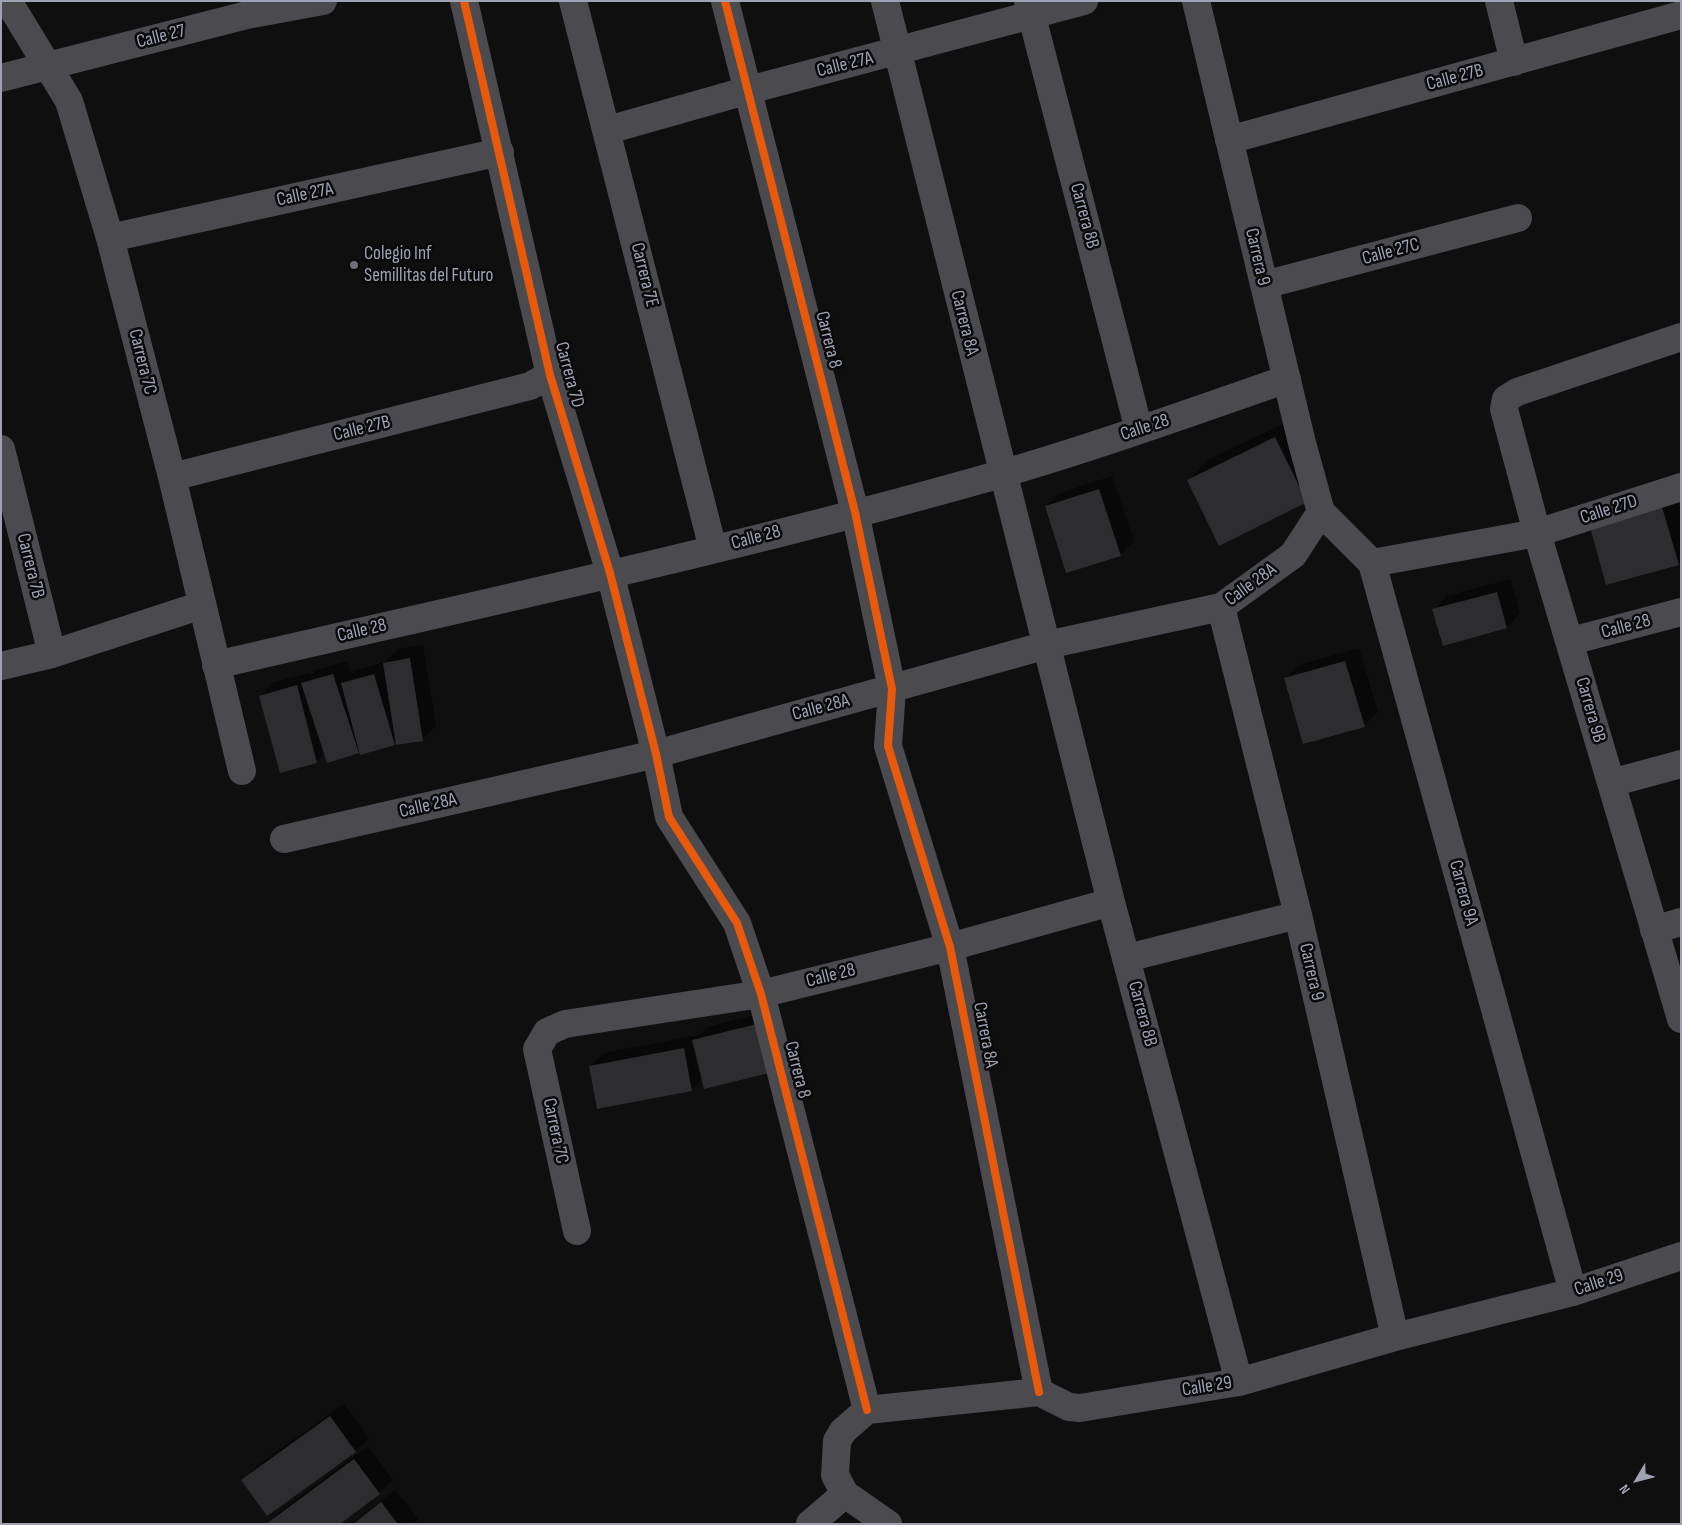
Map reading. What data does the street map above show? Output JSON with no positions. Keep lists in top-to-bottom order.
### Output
{
  "streets": {
    "street": [
      "Calle 27",
      "Calle 27A",
      "Calle 27B",
      "Carrera 8B",
      "Calle 27C",
      "Carrera 9",
      "Carrera 7E",
      "Carrera 8A",
      "Carrera 8",
      "Carrera 7C",
      "Carrera 7D",
      "Calle 28",
      "Calle 27D",
      "Carrera 7B",
      "Calle 28A",
      "Carrera 9B",
      "Carrera 9A",
      "Calle 29"
    ]
  },
  "crossings": [
    ["Calle 27", "Carrera 7C"],
    ["Calle 27A", "Carrera 8B"],
    ["Calle 27A", "Carrera 7E"],
    ["Calle 27A", "Carrera 8A"],
    ["Calle 27A", "Carrera 8"],
    ["Calle 27A", "Carrera 7C"],
    ["Calle 27A", "Carrera 7D"],
    ["Calle 27B", "Carrera 9"],
    ["Calle 27B", "Carrera 7C"],
    ["Calle 27B", "Carrera 7D"],
    ["Carrera 8B", "Carrera 8A"],
    ["Carrera 8B", "Calle 28"],
    ["Carrera 8B", "Calle 28A"],
    ["Carrera 8B", "Calle 29"],
    ["Calle 27C", "Carrera 9"],
    ["Carrera 9", "Calle 28"],
    ["Carrera 9", "Calle 28A"],
    ["Carrera 9", "Carrera 9A"],
    ["Carrera 9", "Calle 29"],
    ["Carrera 7E", "Calle 28"],
    ["Carrera 8A", "Carrera 8"],
    ["Carrera 8A", "Calle 28"],
    ["Carrera 8A", "Calle 28A"],
    ["Carrera 8A", "Calle 29"],
    ["Carrera 8", "Carrera 7D"],
    ["Carrera 8", "Calle 28"],
    ["Carrera 8", "Calle 28A"],
    ["Carrera 7C", "Calle 28"],
    ["Carrera 7D", "Calle 28"],
    ["Carrera 7D", "Calle 28A"],
    ["Calle 28", "Carrera 9B"],
    ["Calle 27D", "Carrera 9B"],
    ["Calle 28A", "Carrera 9A"],
    ["Carrera 9A", "Calle 29"]
  ],
  "places": ["Colegio Inf Semillitas del Futuro"],
  "north": "bottom left"
}
